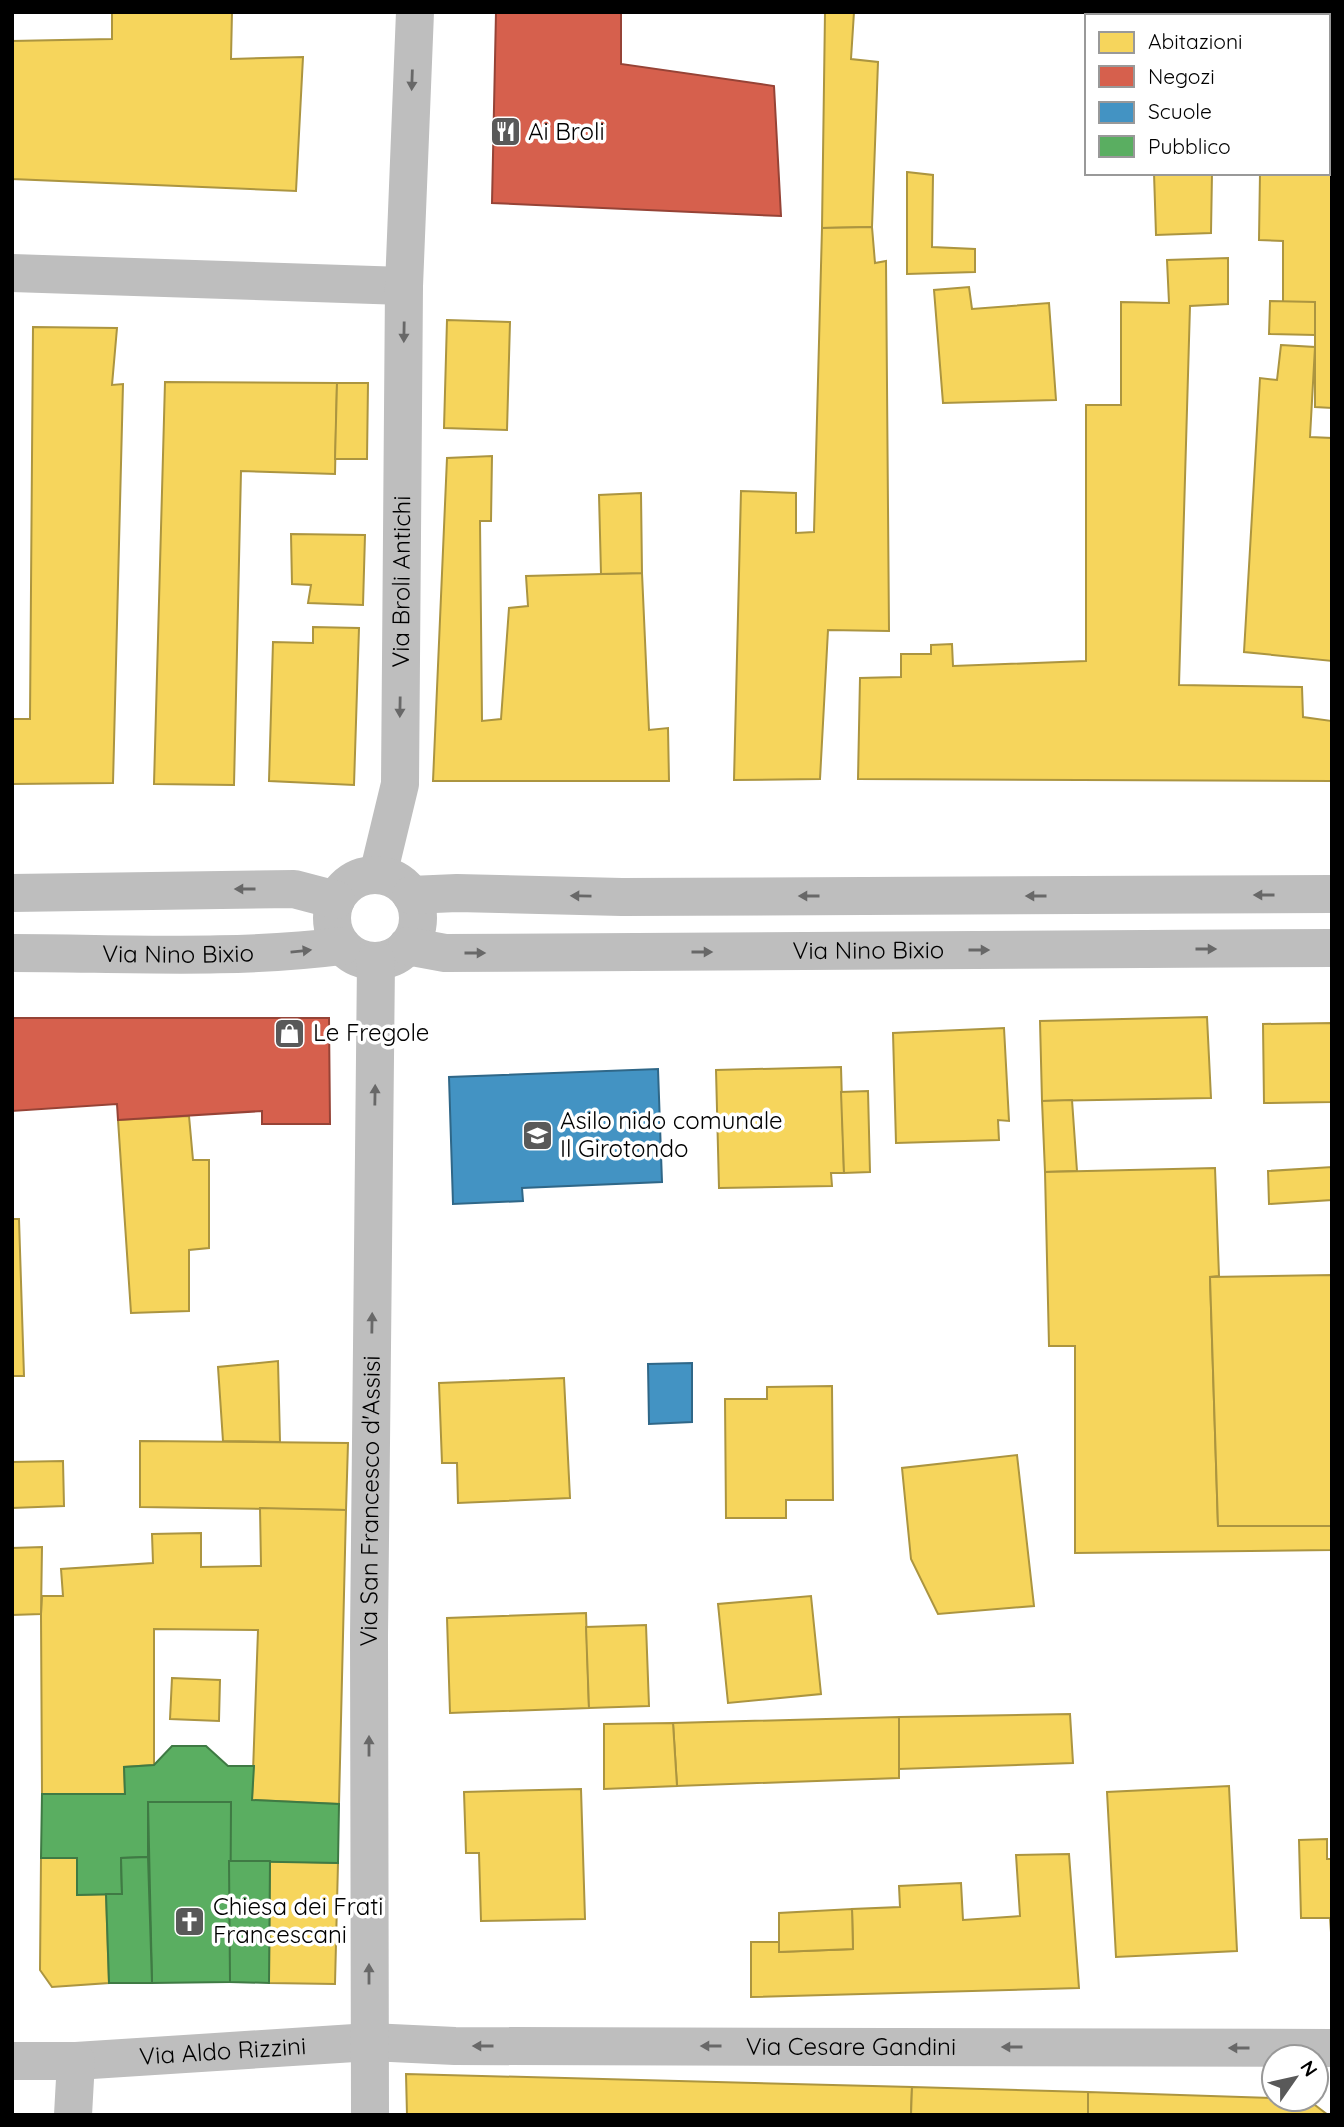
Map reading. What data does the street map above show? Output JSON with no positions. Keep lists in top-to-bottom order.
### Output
{
  "streets": {
    "street": [
      "Via Broli Antichi",
      "Via Nino Bixio",
      "Via San Francesco d'Assisi",
      "Via Cesare Gandini",
      "Via Aldo Rizzini"
    ]
  },
  "crossings": [
    ["Via Broli Antichi", "Via Nino Bixio"],
    ["Via Broli Antichi", "Via San Francesco d'Assisi"],
    ["Via Nino Bixio", "Via San Francesco d'Assisi"],
    ["Via San Francesco d'Assisi", "Via Cesare Gandini"],
    ["Via San Francesco d'Assisi", "Via Aldo Rizzini"],
    ["Via Cesare Gandini", "Via Aldo Rizzini"]
  ],
  "one_way": ["Via Broli Antichi", "Via San Francesco d'Assisi", "Via Cesare Gandini"],
  "places": {
    "restaurant": ["Ai Broli"],
    "shop": ["Le Fregole"],
    "school or university": ["Asilo nido comunale Il Girotondo"],
    "church": ["Chiesa dei Frati Francescani"]
  },
  "legend": [
    "Abitazioni",
    "Negozi",
    "Scuole",
    "Pubblico"
  ],
  "north": "top right"
}
